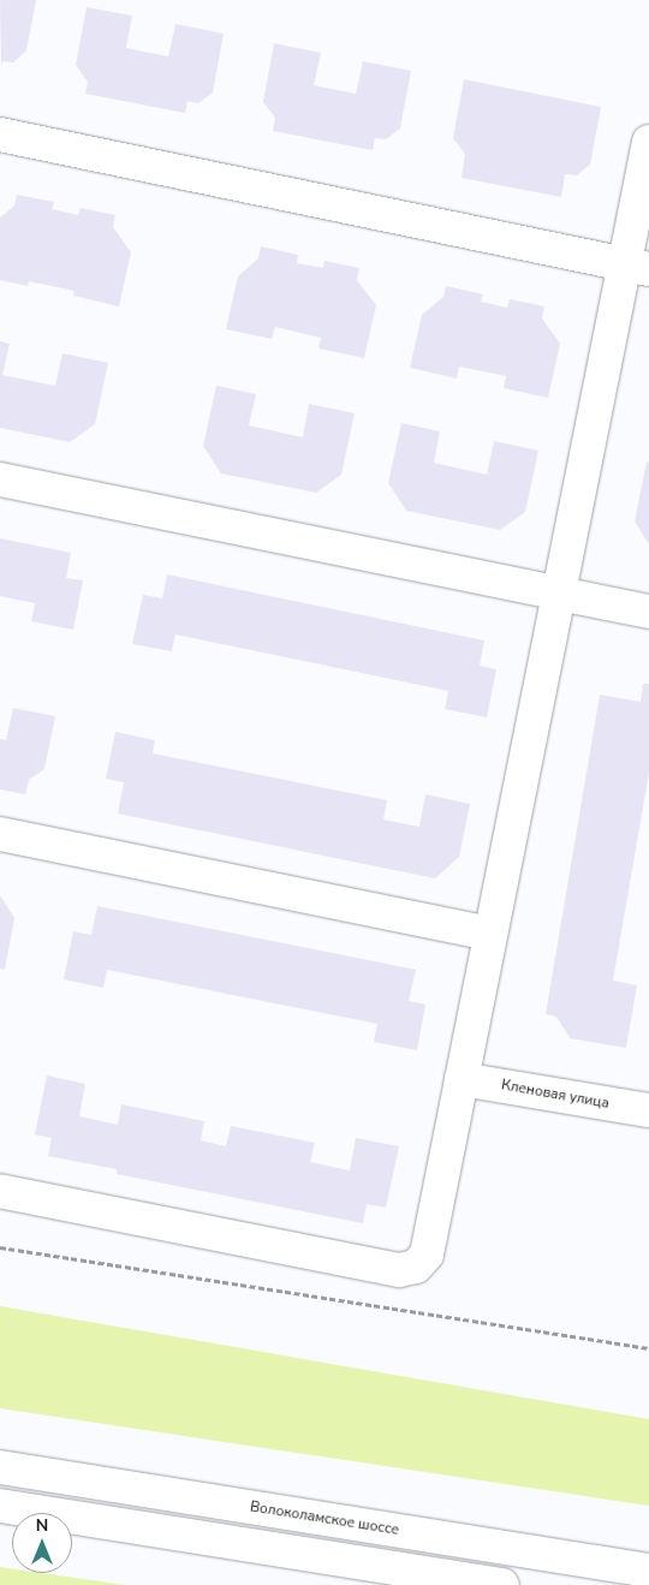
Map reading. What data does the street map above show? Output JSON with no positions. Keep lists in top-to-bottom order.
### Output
{
  "streets": {
    "main road": ["Кленовая улица", "Волоколамское шоссе"]
  },
  "north": "top"
}
